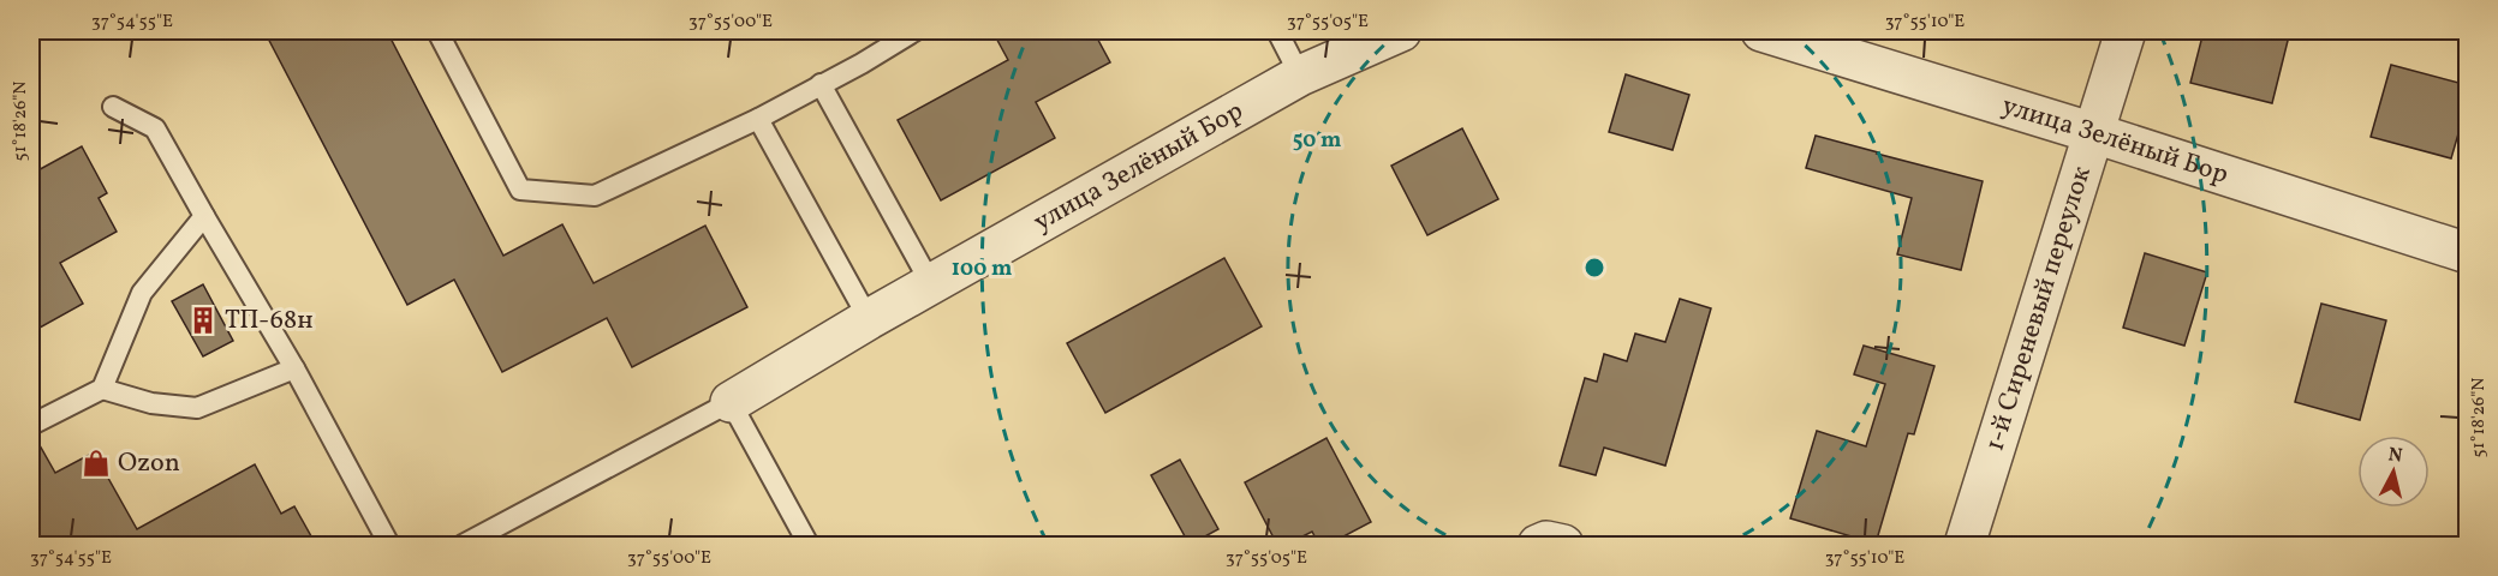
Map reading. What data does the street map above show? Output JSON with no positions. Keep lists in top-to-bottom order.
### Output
{
  "streets": {
    "street": ["улица Зелёный Бор", "1-й Сиреневый переулок"]
  },
  "crossings": [
    ["улица Зелёный Бор", "1-й Сиреневый переулок"]
  ],
  "places": {
    "building": ["ТП-68н"],
    "shop": ["Ozon"]
  },
  "north": "top",
  "coordinates": [
    "37°54'55\"E",
    "37°55'00\"E",
    "37°55'05\"E",
    "37°55'10\"E",
    "51°18'26\"N"
  ],
  "rings": ["50 m", "100 m"]
}
